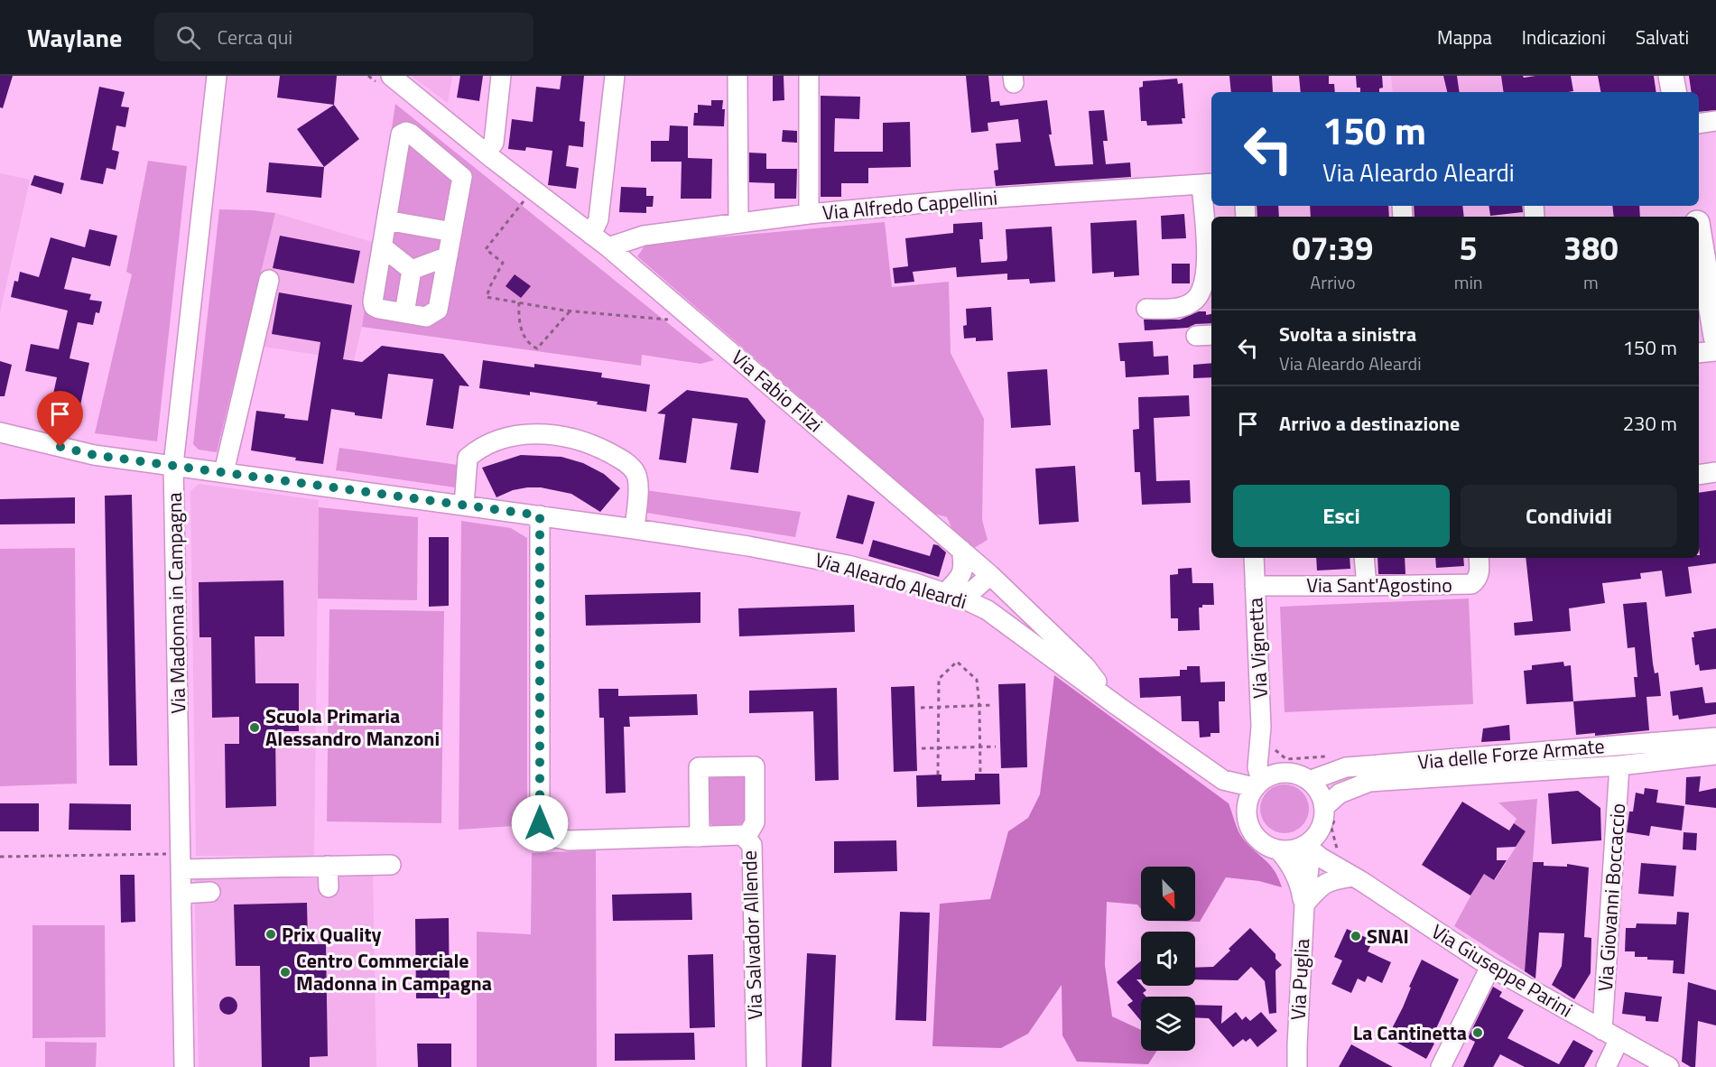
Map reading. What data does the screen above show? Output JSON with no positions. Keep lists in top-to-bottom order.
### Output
{
  "streets": {
    "street": [
      "Via Alfredo Cappellini",
      "Via Fabio Filzi",
      "Via Aleardo Aleardi",
      "Via Sant'Agostino",
      "Via Madonna in Campagna",
      "Via Vignetta",
      "Via delle Forze Armate",
      "Via Giovanni Boccaccio",
      "Via Salvador Allende",
      "Via Giuseppe Parini",
      "Via Puglia"
    ]
  },
  "crossings": [
    ["Via Alfredo Cappellini", "Via Fabio Filzi"],
    ["Via Fabio Filzi", "Via Aleardo Aleardi"],
    ["Via Aleardo Aleardi", "Via Madonna in Campagna"],
    ["Via Aleardo Aleardi", "Via Salvador Allende"],
    ["Via Sant'Agostino", "Via Vignetta"],
    ["Via Vignetta", "Via delle Forze Armate"],
    ["Via Vignetta", "Via Giuseppe Parini"],
    ["Via Vignetta", "Via Puglia"],
    ["Via delle Forze Armate", "Via Giovanni Boccaccio"],
    ["Via delle Forze Armate", "Via Giuseppe Parini"],
    ["Via delle Forze Armate", "Via Puglia"],
    ["Via Giovanni Boccaccio", "Via Giuseppe Parini"],
    ["Via Giuseppe Parini", "Via Puglia"]
  ],
  "places": [
    "Scuola Primaria Alessandro Manzoni",
    "Prix Quality",
    "SNAI",
    "Centro Commerciale Madonna in Campagna",
    "La Cantinetta"
  ],
  "north": "bottom right",
  "page": {
    "header": "Waylane",
    "search": "Cerca qui",
    "nav": ["Mappa", "Indicazioni", "Salvati"],
    "turn": ["150 m", "Via Aleardo Aleardi"],
    "eta": [
      "07:39",
      "Arrivo",
      "5",
      "min",
      "380",
      "m"
    ],
    "list": [
      {
        "name": "Svolta a sinistra",
        "note": "Via Aleardo Aleardi",
        "value": "150 m"
      },
      {
        "name": "Arrivo a destinazione",
        "value": "230 m"
      }
    ],
    "buttons": ["Esci", "Condividi"]
  }
}
